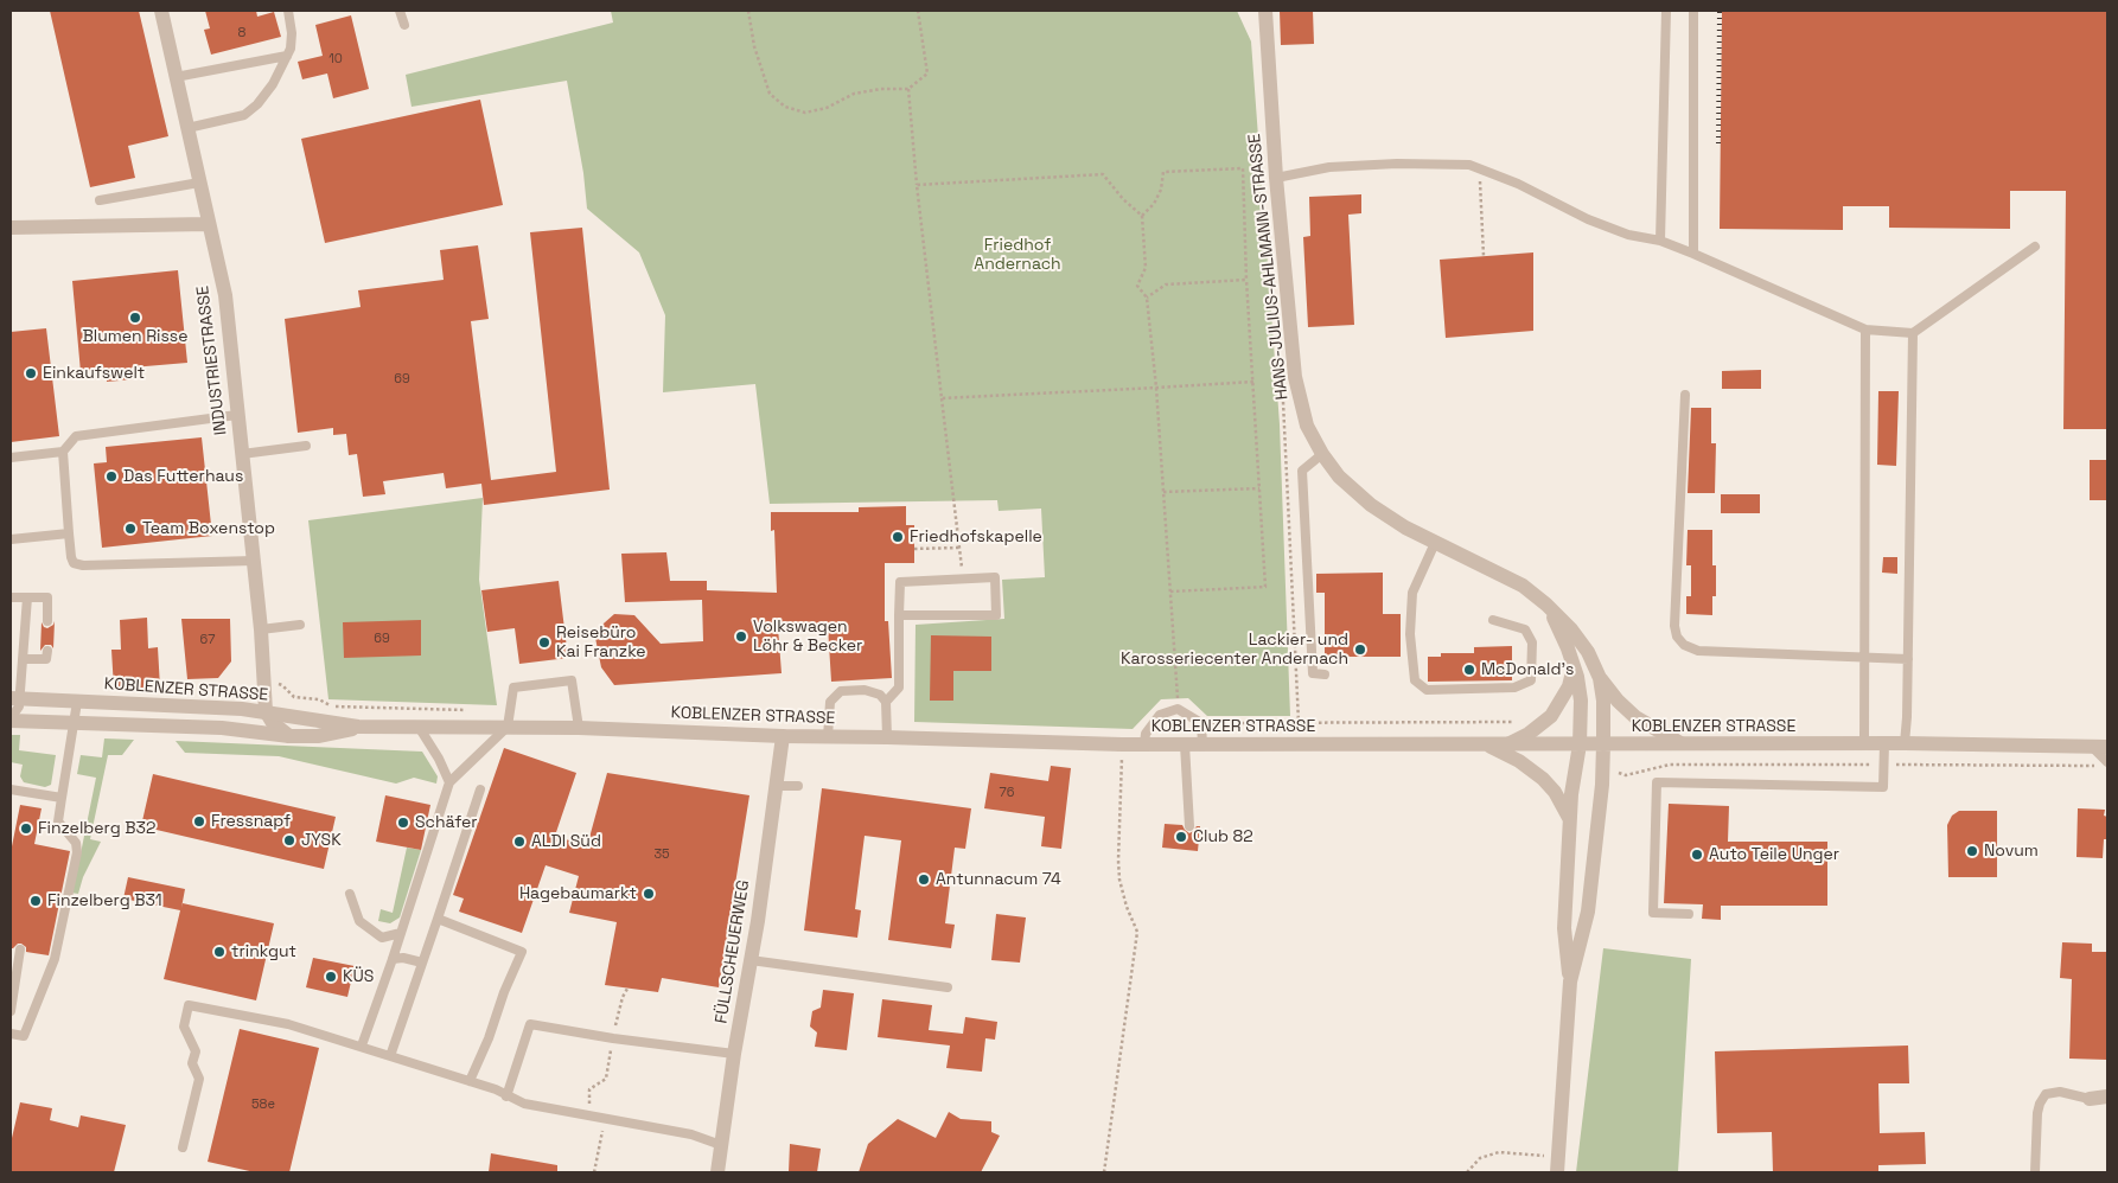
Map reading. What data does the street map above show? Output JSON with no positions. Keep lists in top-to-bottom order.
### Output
{
  "streets": {
    "street": [
      "HANS-JULIUS-AHLMANN-STRASSE",
      "INDUSTRIESTRASSE",
      "KOBLENZER STRASSE",
      "FÜLLSCHEUERWEG"
    ]
  },
  "crossings": [
    ["HANS-JULIUS-AHLMANN-STRASSE", "KOBLENZER STRASSE"],
    ["INDUSTRIESTRASSE", "KOBLENZER STRASSE"],
    ["KOBLENZER STRASSE", "FÜLLSCHEUERWEG"]
  ],
  "parks": ["Friedhof Andernach"],
  "places": [
    "Blumen Risse",
    "Einkaufswelt",
    "Das Futterhaus",
    "Team Boxenstop",
    "Friedhofskapelle",
    "Volkswagen Löhr & Becker",
    "Reisebüro Kai Franzke",
    "Lackier- und Karosseriecenter Andernach",
    "McDonald's",
    "Fressnapf",
    "Schäfer",
    "Finzelberg B32",
    "Club 82",
    "JYSK",
    "ALDI Süd",
    "Novum",
    "Auto Teile Unger",
    "Antunnacum 74",
    "Hagebaumarkt",
    "Finzelberg B31",
    "trinkgut",
    "KÜS"
  ],
  "house_numbers": [
    "8",
    "10",
    "69",
    "69",
    "67",
    "76",
    "35",
    "58e"
  ]
}
